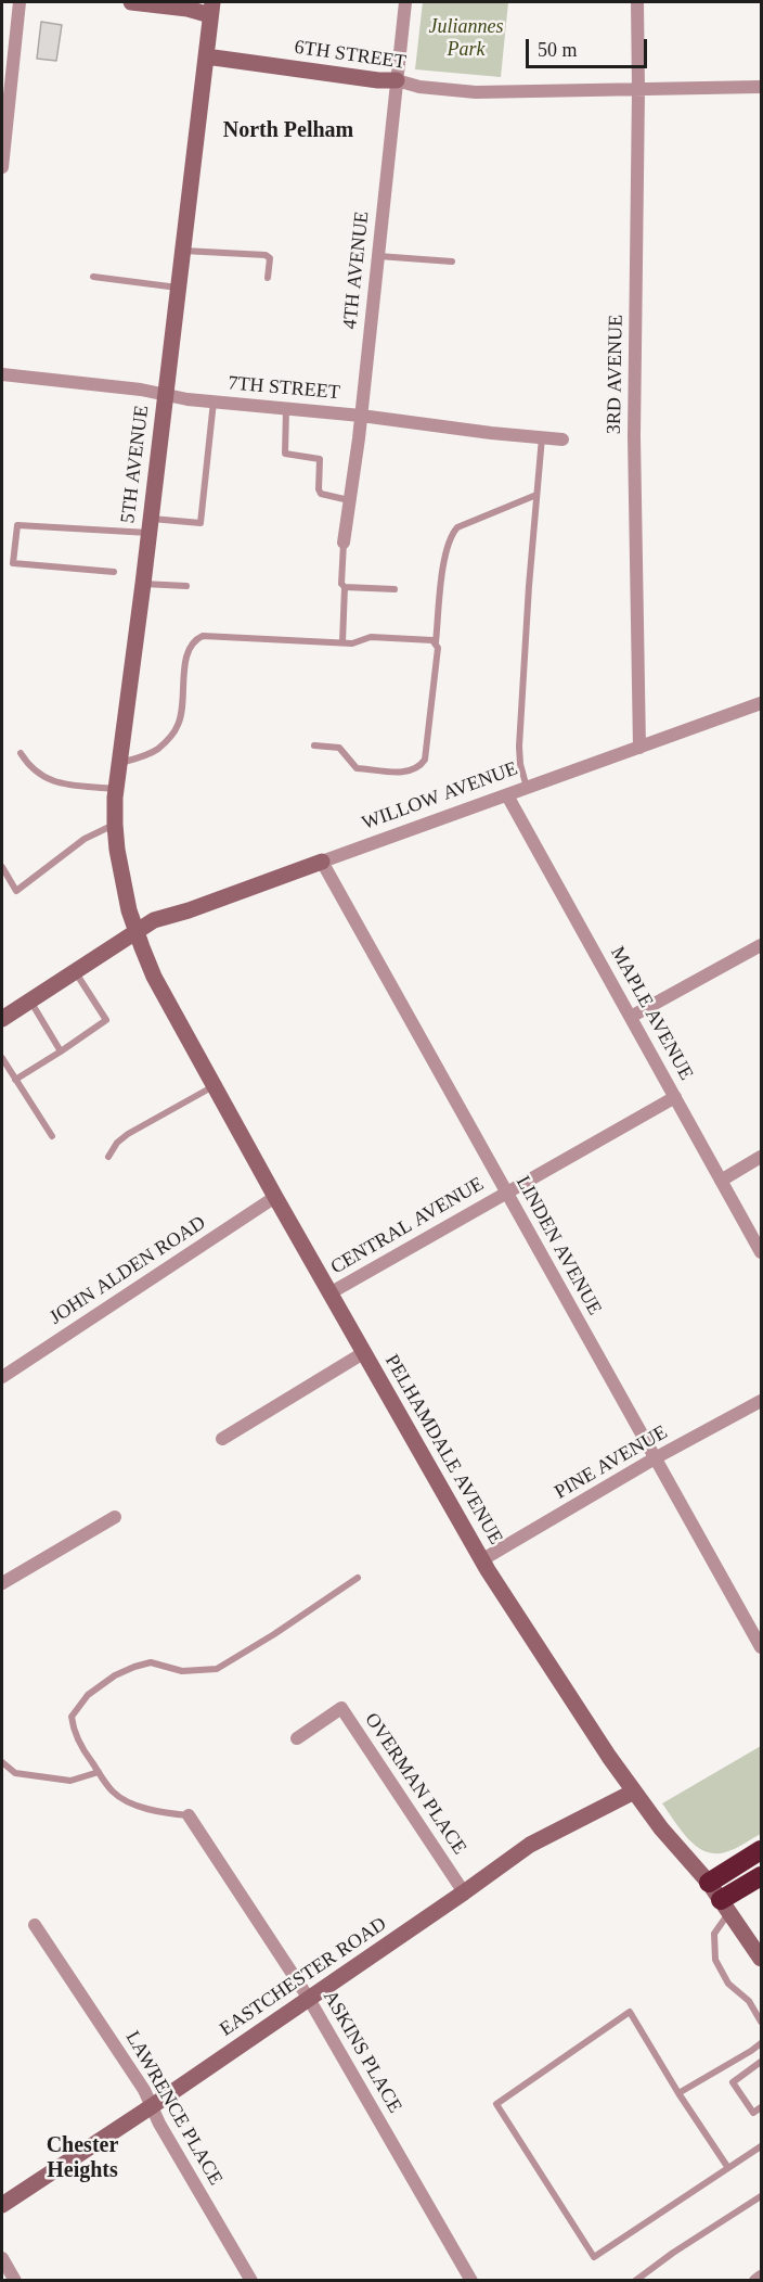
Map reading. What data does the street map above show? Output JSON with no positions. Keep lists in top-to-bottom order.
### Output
{
  "streets": {
    "street": [
      "6TH STREET",
      "4TH AVENUE",
      "3RD AVENUE",
      "7TH STREET",
      "5TH AVENUE",
      "WILLOW AVENUE",
      "MAPLE AVENUE",
      "CENTRAL AVENUE",
      "LINDEN AVENUE",
      "JOHN ALDEN ROAD",
      "PELHAMDALE AVENUE",
      "PINE AVENUE",
      "OVERMAN PLACE",
      "EASTCHESTER ROAD",
      "ASKINS PLACE",
      "LAWRENCE PLACE"
    ]
  },
  "crossings": [
    ["6TH STREET", "4TH AVENUE"],
    ["6TH STREET", "3RD AVENUE"],
    ["6TH STREET", "5TH AVENUE"],
    ["4TH AVENUE", "7TH STREET"],
    ["3RD AVENUE", "WILLOW AVENUE"],
    ["7TH STREET", "5TH AVENUE"],
    ["5TH AVENUE", "WILLOW AVENUE"],
    ["5TH AVENUE", "PELHAMDALE AVENUE"],
    ["WILLOW AVENUE", "MAPLE AVENUE"],
    ["WILLOW AVENUE", "LINDEN AVENUE"],
    ["WILLOW AVENUE", "PELHAMDALE AVENUE"],
    ["MAPLE AVENUE", "CENTRAL AVENUE"],
    ["CENTRAL AVENUE", "LINDEN AVENUE"],
    ["CENTRAL AVENUE", "PELHAMDALE AVENUE"],
    ["LINDEN AVENUE", "PINE AVENUE"],
    ["JOHN ALDEN ROAD", "PELHAMDALE AVENUE"],
    ["PELHAMDALE AVENUE", "PINE AVENUE"],
    ["PELHAMDALE AVENUE", "EASTCHESTER ROAD"],
    ["OVERMAN PLACE", "EASTCHESTER ROAD"],
    ["EASTCHESTER ROAD", "ASKINS PLACE"],
    ["EASTCHESTER ROAD", "LAWRENCE PLACE"]
  ],
  "districts": ["North Pelham", "Chester Heights"],
  "parks": ["Juliannes Park"],
  "scale_bar": "50 m"
}
